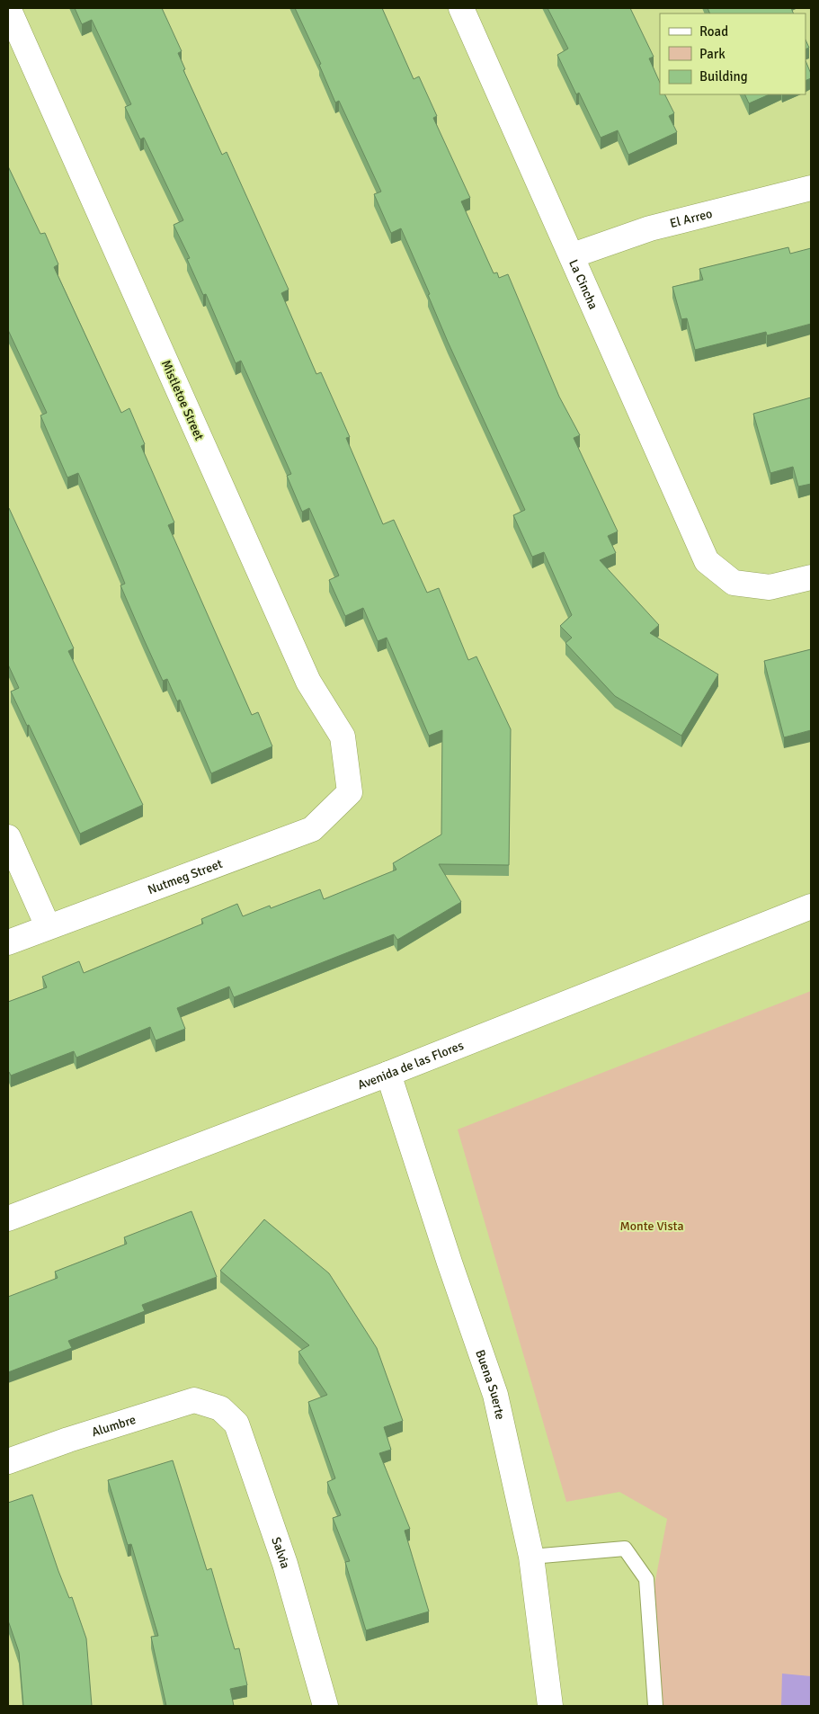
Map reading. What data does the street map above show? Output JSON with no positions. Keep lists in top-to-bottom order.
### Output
{
  "streets": {
    "street": [
      "El Arreo",
      "La Cincha",
      "Mistletoe Street",
      "Nutmeg Street",
      "Avenida de las Flores",
      "Buena Suerte",
      "Alumbre",
      "Salvia"
    ]
  },
  "crossings": [
    ["El Arreo", "La Cincha"],
    ["Mistletoe Street", "Nutmeg Street"],
    ["Avenida de las Flores", "Buena Suerte"],
    ["Alumbre", "Salvia"]
  ],
  "parks": ["Monte Vista"],
  "legend": ["Road", "Park", "Building"]
}
